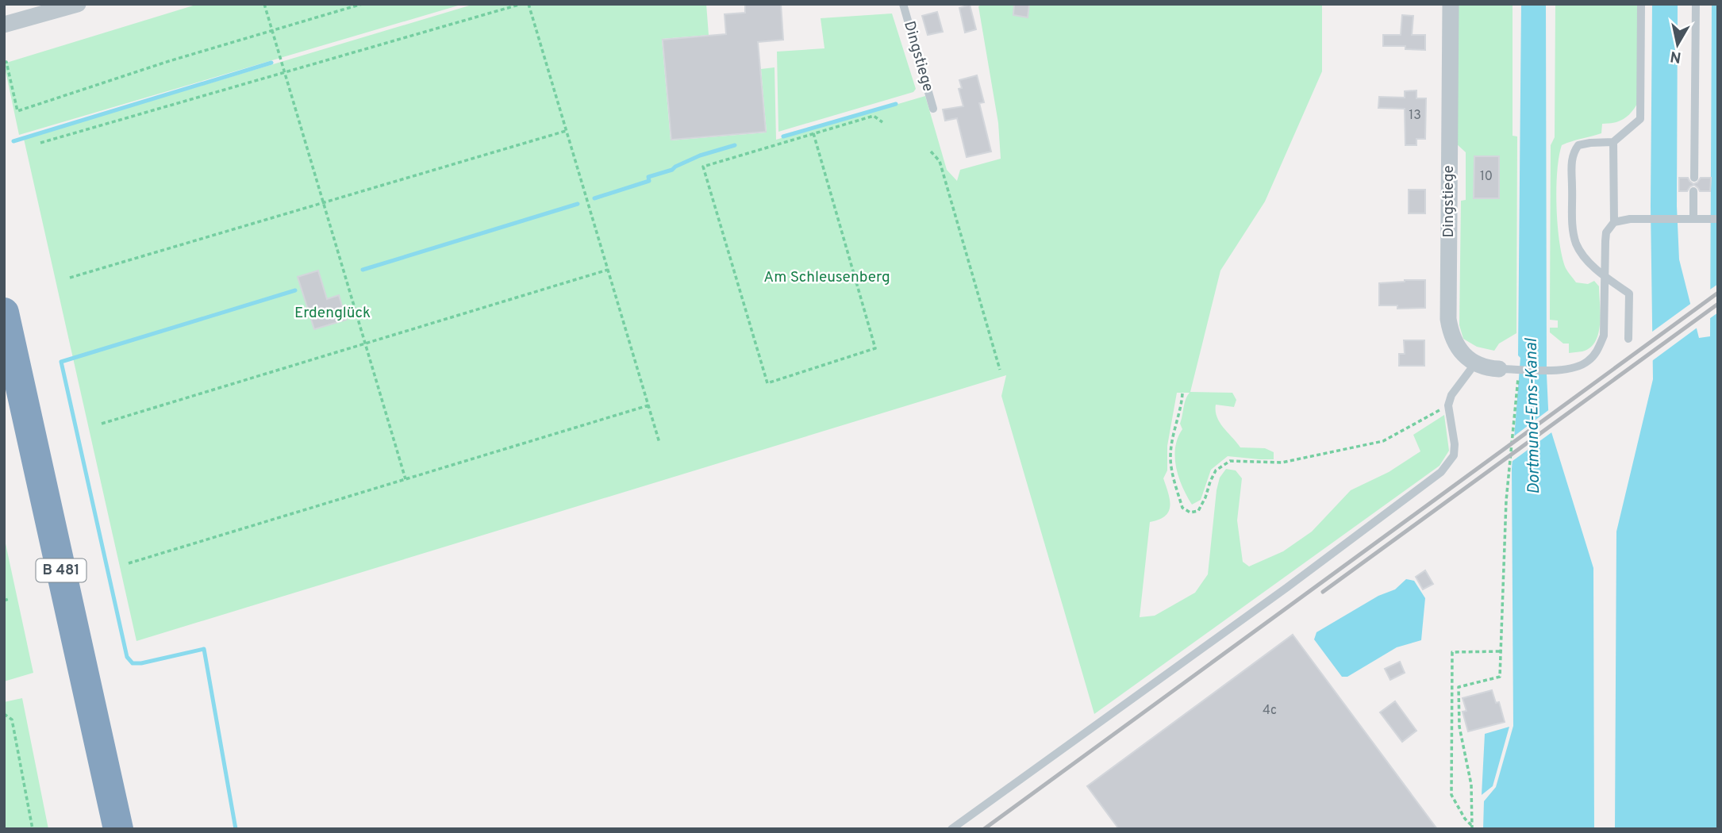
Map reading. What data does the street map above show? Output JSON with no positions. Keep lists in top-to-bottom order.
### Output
{
  "streets": {
    "highway": ["B 481"],
    "street": ["Dingstiege"]
  },
  "water": ["Dortmund-Ems-Kanal"],
  "parks": ["Am Schleusenberg", "Erdenglück"],
  "house_numbers": ["13", "10", "4c"],
  "north": "bottom"
}
